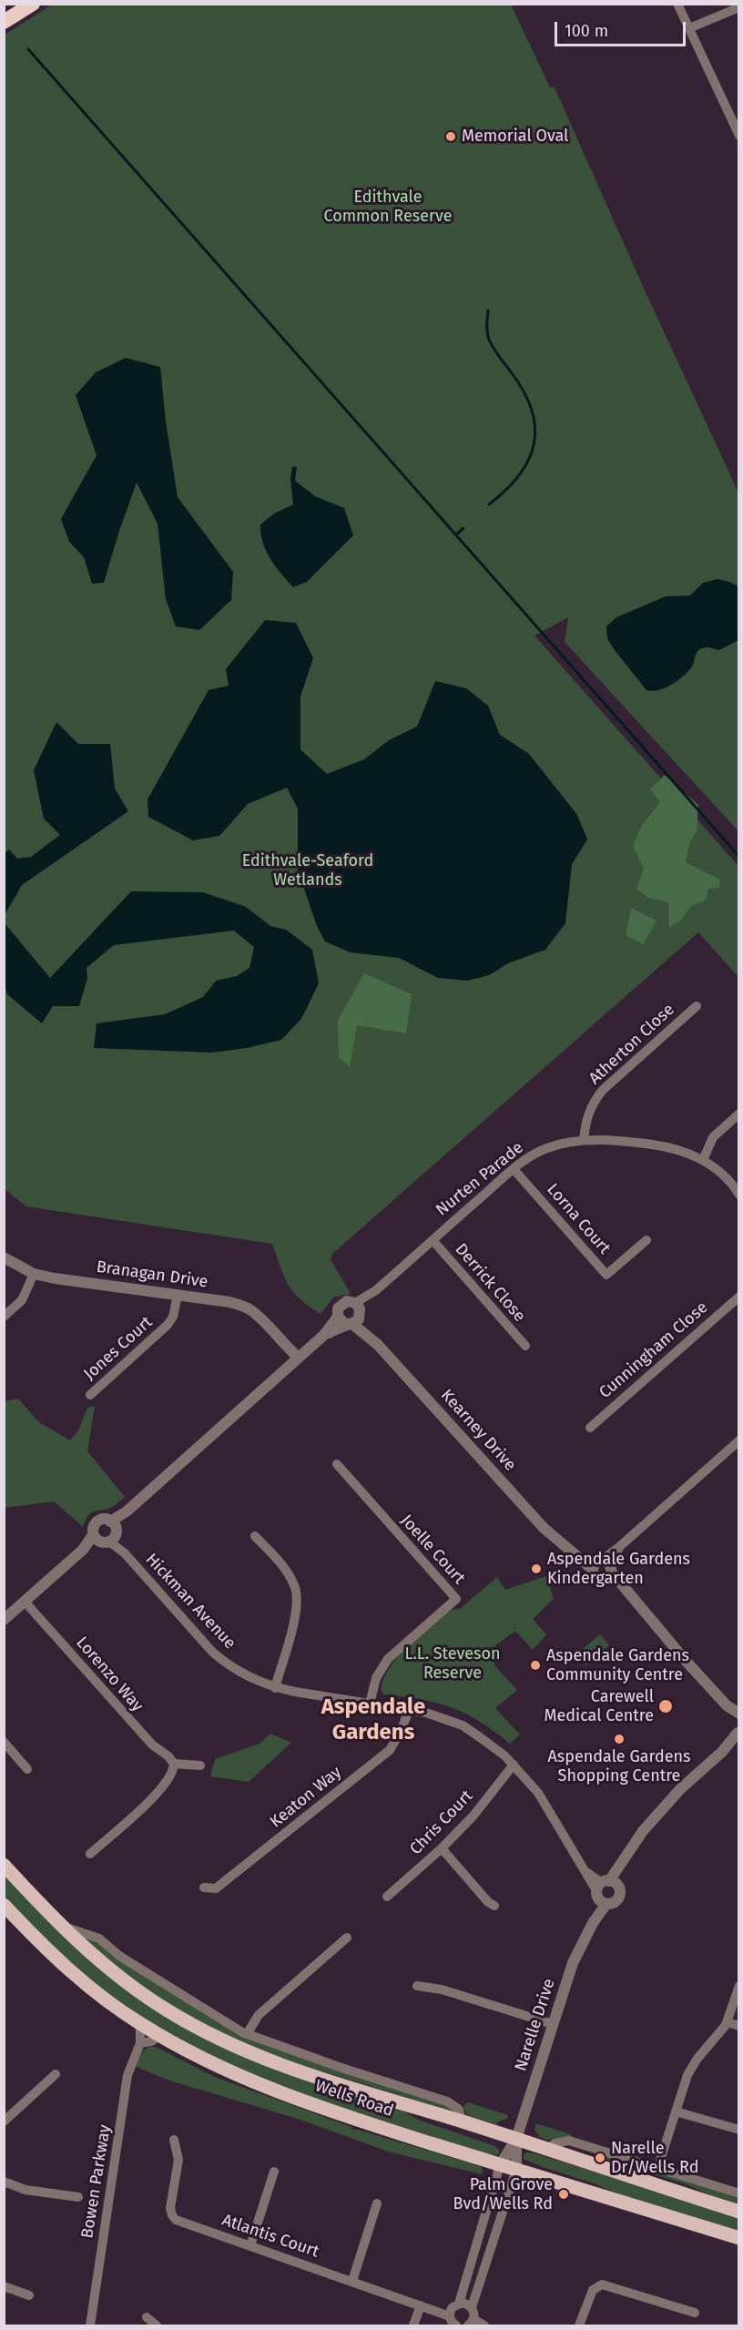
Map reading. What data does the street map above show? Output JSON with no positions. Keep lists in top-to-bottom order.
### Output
{
  "streets": {
    "main road": ["Wells Road"],
    "street": [
      "Atherton Close",
      "Nurten Parade",
      "Lorna Court",
      "Branagan Drive",
      "Derrick Close",
      "Jones Court",
      "Cunningham Close",
      "Kearney Drive",
      "Joelle Court",
      "Hickman Avenue",
      "Lorenzo Way",
      "Keaton Way",
      "Chris Court",
      "Narelle Drive",
      "Bowen Parkway",
      "Atlantis Court"
    ]
  },
  "crossings": [
    ["Atherton Close", "Nurten Parade"],
    ["Nurten Parade", "Lorna Court"],
    ["Nurten Parade", "Branagan Drive"],
    ["Nurten Parade", "Derrick Close"],
    ["Nurten Parade", "Kearney Drive"],
    ["Nurten Parade", "Hickman Avenue"],
    ["Nurten Parade", "Lorenzo Way"],
    ["Branagan Drive", "Jones Court"],
    ["Kearney Drive", "Narelle Drive"],
    ["Joelle Court", "Hickman Avenue"],
    ["Hickman Avenue", "Keaton Way"],
    ["Hickman Avenue", "Chris Court"],
    ["Hickman Avenue", "Narelle Drive"],
    ["Narelle Drive", "Wells Road"],
    ["Wells Road", "Bowen Parkway"]
  ],
  "districts": ["Aspendale Gardens"],
  "parks": ["Edithvale Common Reserve", "Edithvale-Seaford Wetlands", "L.L. Steveson Reserve"],
  "places": [
    "Memorial Oval",
    "Aspendale Gardens Kindergarten",
    "Aspendale Gardens Community Centre",
    "Carewell Medical Centre",
    "Aspendale Gardens Shopping Centre",
    "Narelle Dr/Wells Rd",
    "Palm Grove Bvd/Wells Rd"
  ],
  "scale_bar": "100 m"
}
